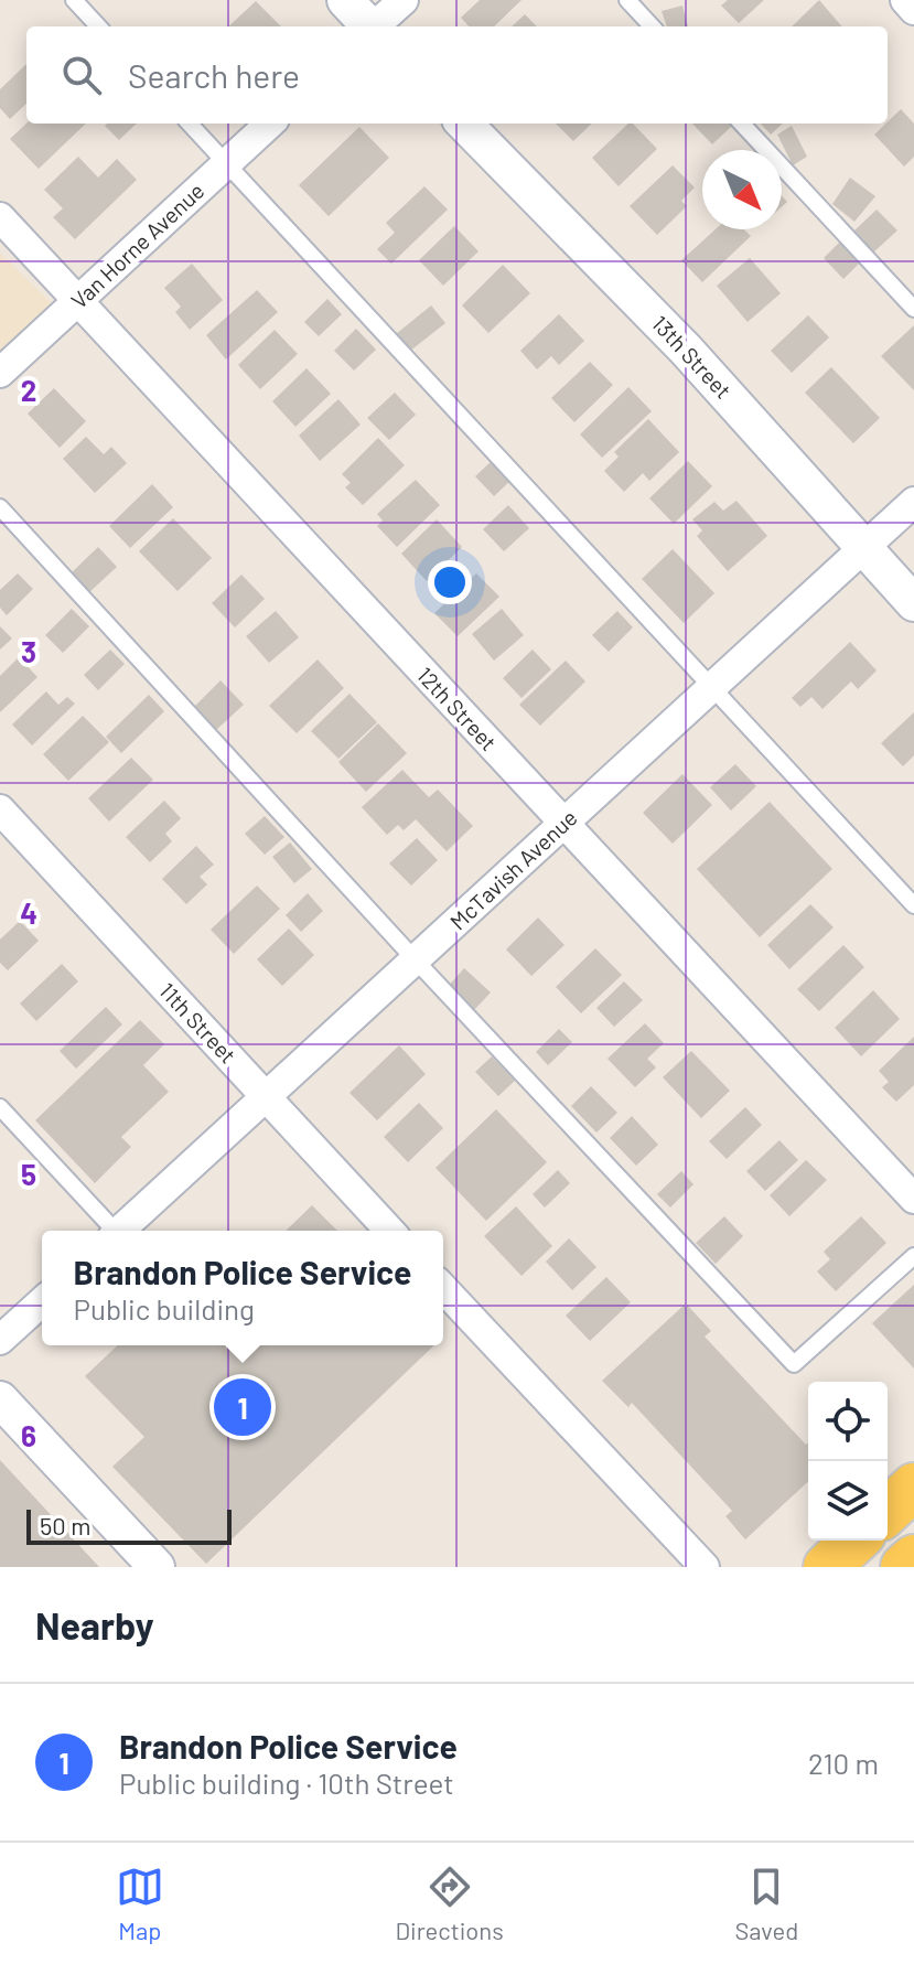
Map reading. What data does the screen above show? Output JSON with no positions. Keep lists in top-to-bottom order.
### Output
{
  "streets": {
    "street": [
      "Van Horne Avenue",
      "13th Street",
      "12th Street",
      "McTavish Avenue",
      "11th Street"
    ]
  },
  "crossings": [
    ["Van Horne Avenue", "12th Street"],
    ["13th Street", "McTavish Avenue"],
    ["12th Street", "McTavish Avenue"],
    ["McTavish Avenue", "11th Street"]
  ],
  "scale_bar": "50 m",
  "north": "bottom right",
  "page": {
    "search": "Search here",
    "popup": ["Brandon Police Service", "Public building"],
    "pins": "1",
    "scale": "50 m",
    "heading": "Nearby",
    "list": [
      {
        "mark": "1",
        "name": "Brandon Police Service",
        "note": "Public building · 10th Street",
        "value": "210 m"
      }
    ],
    "nav": ["Map", "Directions", "Saved"]
  },
  "grid": {
    "rows": [
      "2",
      "3",
      "4",
      "5",
      "6"
    ]
  }
}
